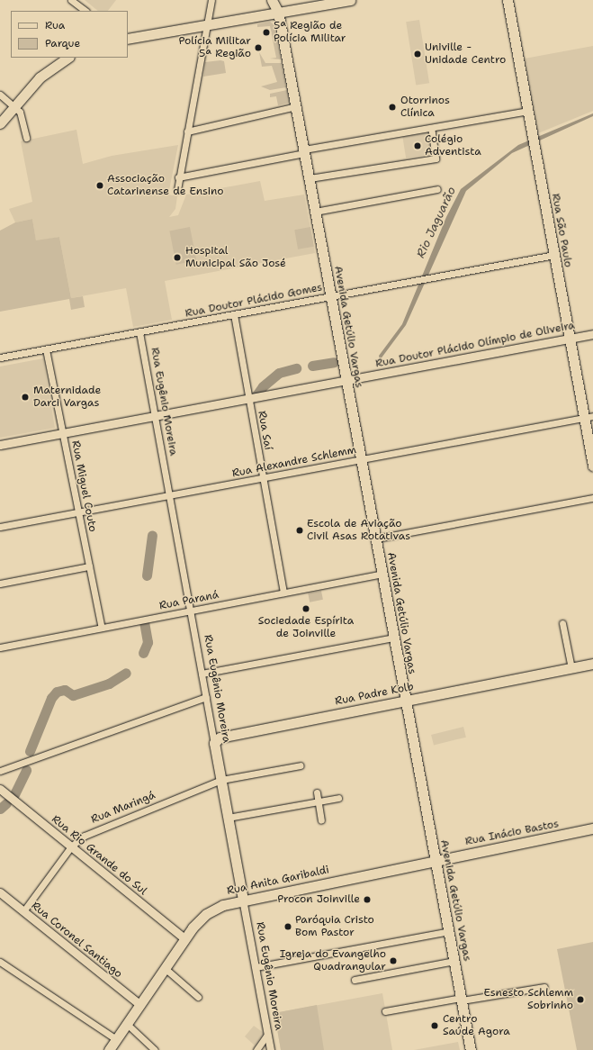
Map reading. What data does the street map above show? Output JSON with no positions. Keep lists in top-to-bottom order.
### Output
{
  "streets": {
    "main road": [
      "Rua São Paulo",
      "Avenida Getúlio Vargas",
      "Rua Doutor Plácido Olímpio de Oliveira",
      "Rua Eugênio Moreira",
      "Rua Padre Kolb",
      "Rua Inácio Bastos",
      "Rua Rio Grande do Sul",
      "Rua Anita Garibaldi",
      "Rua Coronel Santiago"
    ],
    "street": [
      "Rua Doutor Plácido Gomes",
      "Rua Saí",
      "Rua Alexandre Schlemm",
      "Rua Miguel Couto",
      "Rua Paraná",
      "Rua Maringá"
    ]
  },
  "crossings": [
    ["Rua São Paulo", "Rua Doutor Plácido Gomes"],
    ["Rua São Paulo", "Rua Doutor Plácido Olímpio de Oliveira"],
    ["Rua São Paulo", "Rua Alexandre Schlemm"],
    ["Rua Doutor Plácido Gomes", "Avenida Getúlio Vargas"],
    ["Rua Doutor Plácido Gomes", "Rua Eugênio Moreira"],
    ["Rua Doutor Plácido Gomes", "Rua Saí"],
    ["Rua Doutor Plácido Gomes", "Rua Miguel Couto"],
    ["Avenida Getúlio Vargas", "Rua Doutor Plácido Olímpio de Oliveira"],
    ["Avenida Getúlio Vargas", "Rua Alexandre Schlemm"],
    ["Avenida Getúlio Vargas", "Rua Paraná"],
    ["Avenida Getúlio Vargas", "Rua Padre Kolb"],
    ["Avenida Getúlio Vargas", "Rua Inácio Bastos"],
    ["Avenida Getúlio Vargas", "Rua Anita Garibaldi"],
    ["Rua Doutor Plácido Olímpio de Oliveira", "Rua Eugênio Moreira"],
    ["Rua Doutor Plácido Olímpio de Oliveira", "Rua Saí"],
    ["Rua Doutor Plácido Olímpio de Oliveira", "Rua Miguel Couto"],
    ["Rua Eugênio Moreira", "Rua Alexandre Schlemm"],
    ["Rua Eugênio Moreira", "Rua Paraná"],
    ["Rua Eugênio Moreira", "Rua Padre Kolb"],
    ["Rua Eugênio Moreira", "Rua Maringá"],
    ["Rua Eugênio Moreira", "Rua Anita Garibaldi"],
    ["Rua Saí", "Rua Alexandre Schlemm"],
    ["Rua Saí", "Rua Paraná"],
    ["Rua Alexandre Schlemm", "Rua Miguel Couto"],
    ["Rua Miguel Couto", "Rua Paraná"],
    ["Rua Maringá", "Rua Rio Grande do Sul"],
    ["Rua Maringá", "Rua Coronel Santiago"],
    ["Rua Inácio Bastos", "Rua Anita Garibaldi"],
    ["Rua Rio Grande do Sul", "Rua Anita Garibaldi"],
    ["Rua Anita Garibaldi", "Rua Coronel Santiago"]
  ],
  "water": ["Rio Jaguarão"],
  "places": [
    "5ª Região de Polícia Militar",
    "Polícia Militar 5ª Região",
    "Univille - Unidade Centro",
    "Otorrinos Clínica",
    "Colégio Adventista",
    "Associação Catarinense de Ensino",
    "Hospital Municipal São José",
    "Maternidade Darci Vargas",
    "Escola de Aviação Civil Asas Rotativas",
    "Sociedade Espírita de Joinville",
    "Procon Joinville",
    "Paróquia Cristo Bom Pastor",
    "Igreja do Evangelho Quadrangular",
    "Esnesto Schlemm Sobrinho",
    "Centro Saúde Agora"
  ],
  "legend": ["Rua", "Parque"]
}
